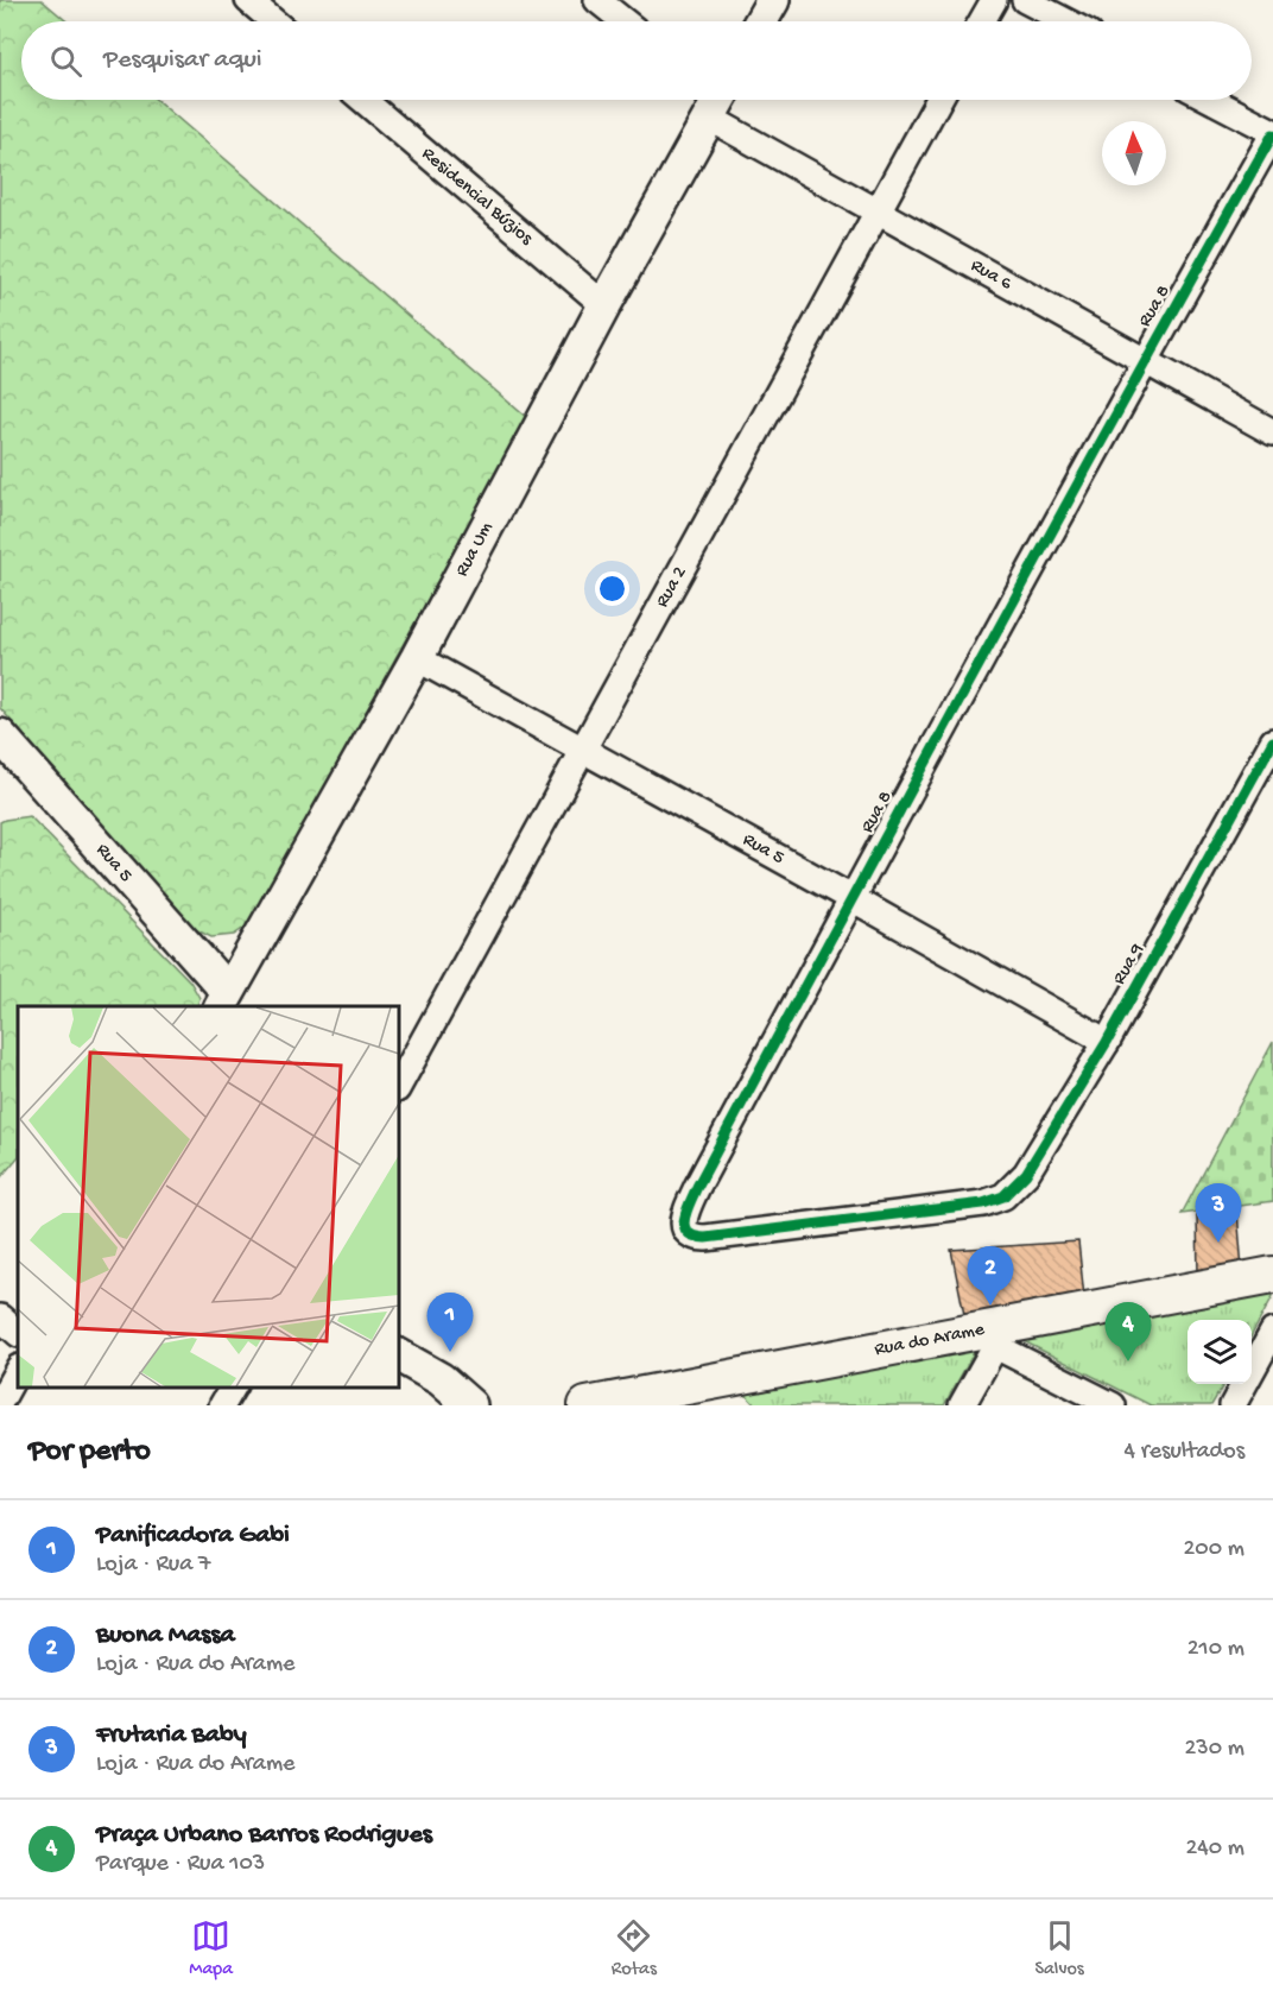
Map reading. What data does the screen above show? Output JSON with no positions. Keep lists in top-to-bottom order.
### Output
{
  "streets": {
    "main road": ["Rua do Arame"],
    "street": [
      "Residencial Búzios",
      "Rua 6",
      "Rua 8",
      "Rua Um",
      "Rua 2",
      "Rua 5",
      "Rua 9"
    ]
  },
  "crossings": [
    ["Residencial Búzios", "Rua Um"],
    ["Rua 6", "Rua 8"],
    ["Rua 6", "Rua 2"],
    ["Rua 8", "Rua 5"],
    ["Rua 8", "Rua 9"],
    ["Rua Um", "Rua 5"],
    ["Rua 2", "Rua 5"],
    ["Rua 5", "Rua 9"]
  ],
  "north": "top",
  "page": {
    "search": "Pesquisar aqui",
    "pins": [
      "3",
      "2",
      "1",
      "4"
    ],
    "heading": ["Por perto", "4 resultados"],
    "list": [
      {
        "mark": "1",
        "name": "Panificadora Gabi",
        "note": "Loja · Rua 7",
        "value": "200 m"
      },
      {
        "mark": "2",
        "name": "Buona Massa",
        "note": "Loja · Rua do Arame",
        "value": "210 m"
      },
      {
        "mark": "3",
        "name": "Frutaria Baby",
        "note": "Loja · Rua do Arame",
        "value": "230 m"
      },
      {
        "mark": "4",
        "name": "Praça Urbano Barros Rodrigues",
        "note": "Parque · Rua 103",
        "value": "240 m"
      }
    ],
    "nav": ["Mapa", "Rotas", "Salvos"]
  }
}
